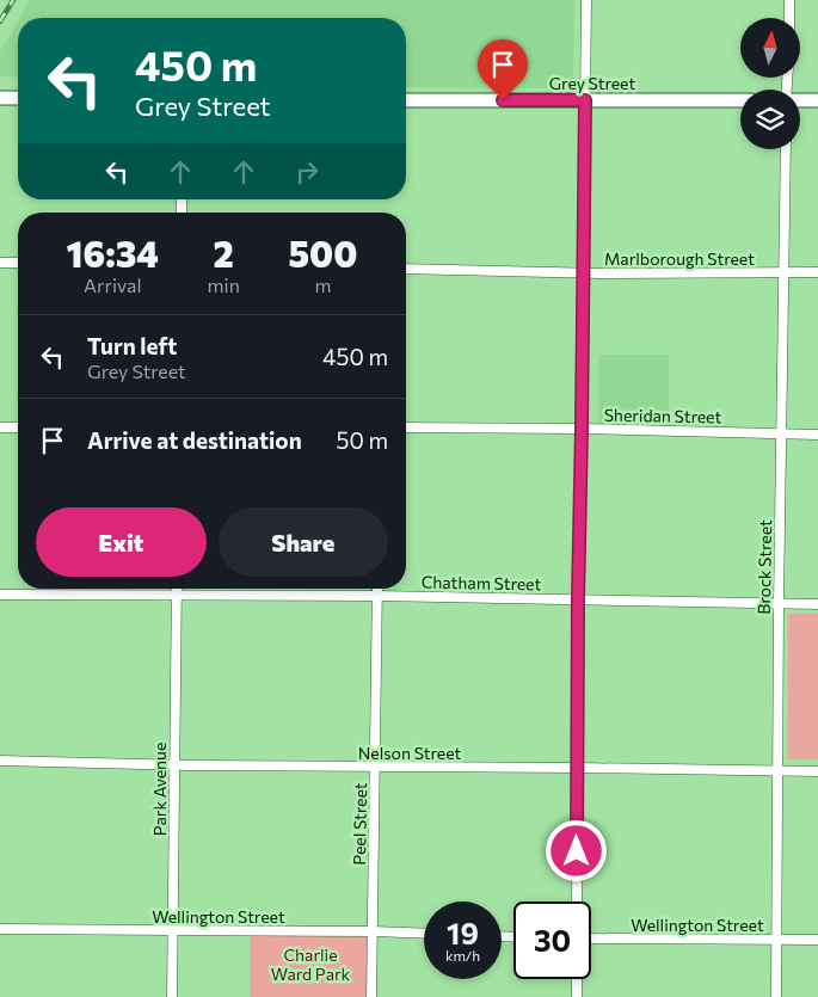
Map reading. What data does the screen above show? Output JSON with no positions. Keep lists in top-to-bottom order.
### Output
{
  "streets": {
    "street": [
      "Grey Street",
      "Marlborough Street",
      "Sheridan Street",
      "Brock Street",
      "Chatham Street",
      "Nelson Street",
      "Park Avenue",
      "Peel Street",
      "Wellington Street"
    ]
  },
  "crossings": [
    ["Marlborough Street", "Brock Street"],
    ["Sheridan Street", "Brock Street"],
    ["Brock Street", "Chatham Street"],
    ["Brock Street", "Nelson Street"],
    ["Brock Street", "Wellington Street"],
    ["Chatham Street", "Park Avenue"],
    ["Chatham Street", "Peel Street"],
    ["Nelson Street", "Park Avenue"],
    ["Nelson Street", "Peel Street"],
    ["Park Avenue", "Wellington Street"],
    ["Peel Street", "Wellington Street"]
  ],
  "parks": ["Charlie Ward Park"],
  "north": "top",
  "page": {
    "turn": ["450 m", "Grey Street"],
    "eta": [
      "16:34",
      "Arrival",
      "2",
      "min",
      "500",
      "m"
    ],
    "list": [
      {
        "name": "Turn left",
        "note": "Grey Street",
        "value": "450 m"
      },
      {
        "name": "Arrive at destination",
        "value": "50 m"
      }
    ],
    "buttons": ["Exit", "Share"],
    "speed": "19 km/h",
    "limit": "30"
  }
}
